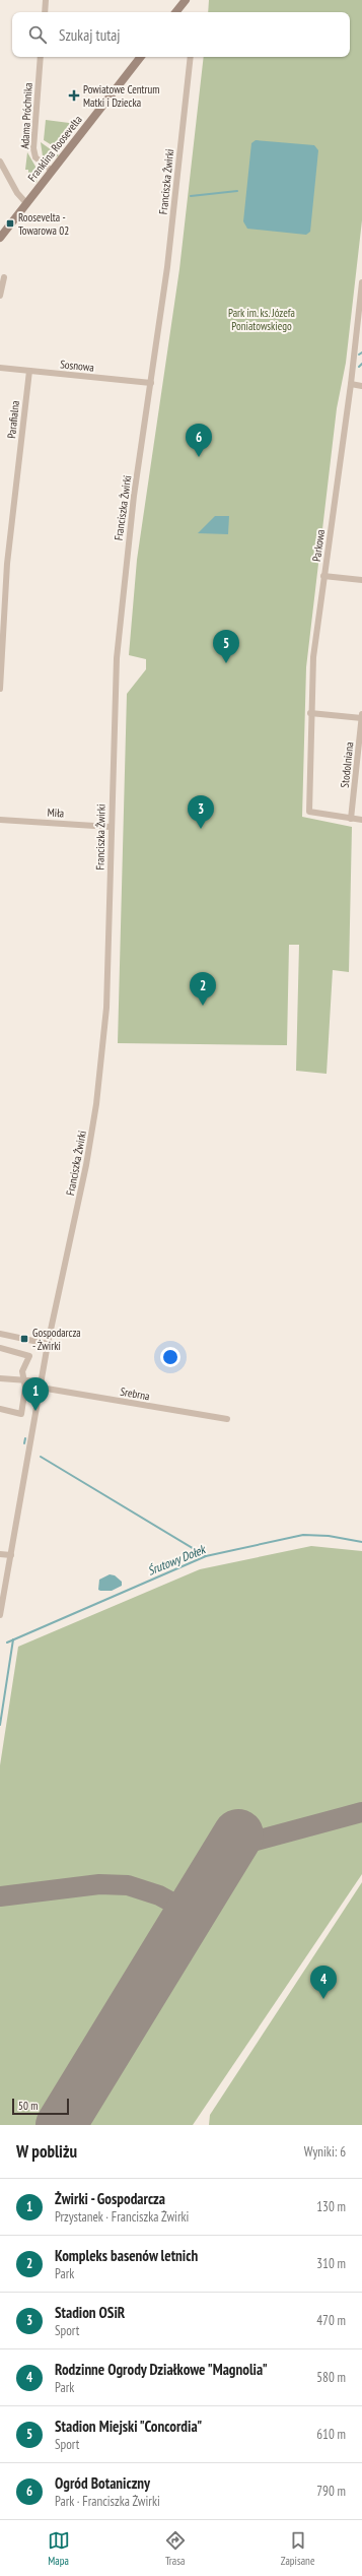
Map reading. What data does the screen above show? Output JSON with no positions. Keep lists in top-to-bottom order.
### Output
{
  "streets": {
    "street": [
      "Adama Próchnika",
      "Franklina Roosevelta",
      "Franciszka Żwirki",
      "Sosnowa",
      "Parafialna",
      "Parkowa",
      "Stodolniana",
      "Miła",
      "Srebrna"
    ]
  },
  "crossings": [
    ["Adama Próchnika", "Franklina Roosevelta"],
    ["Franciszka Żwirki", "Sosnowa"],
    ["Franciszka Żwirki", "Miła"],
    ["Franciszka Żwirki", "Srebrna"],
    ["Sosnowa", "Parafialna"],
    ["Parkowa", "Stodolniana"]
  ],
  "water": ["Śrutowy Dołek"],
  "parks": ["Park im. ks. Józefa Poniatowskiego"],
  "places": {
    "health": ["Powiatowe Centrum Matki i Dziecka"],
    "transit": ["Roosevelta - Towarowa 02", "Gospodarcza - Żwirki"]
  },
  "scale_bar": "50 m",
  "page": {
    "search": "Szukaj tutaj",
    "pins": [
      "6",
      "5",
      "3",
      "2",
      "1",
      "4"
    ],
    "scale": "50 m",
    "heading": ["W pobliżu", "Wyniki: 6"],
    "list": [
      {
        "mark": "1",
        "name": "Żwirki - Gospodarcza",
        "note": "Przystanek · Franciszka Żwirki",
        "value": "130 m"
      },
      {
        "mark": "2",
        "name": "Kompleks basenów letnich",
        "note": "Park",
        "value": "310 m"
      },
      {
        "mark": "3",
        "name": "Stadion OSiR",
        "note": "Sport",
        "value": "470 m"
      },
      {
        "mark": "4",
        "name": "Rodzinne Ogrody Działkowe \"Magnolia\"",
        "note": "Park",
        "value": "580 m"
      },
      {
        "mark": "5",
        "name": "Stadion Miejski \"Concordia\"",
        "note": "Sport",
        "value": "610 m"
      },
      {
        "mark": "6",
        "name": "Ogród Botaniczny",
        "note": "Park · Franciszka Żwirki",
        "value": "790 m"
      }
    ],
    "nav": ["Mapa", "Trasa", "Zapisane"]
  }
}
